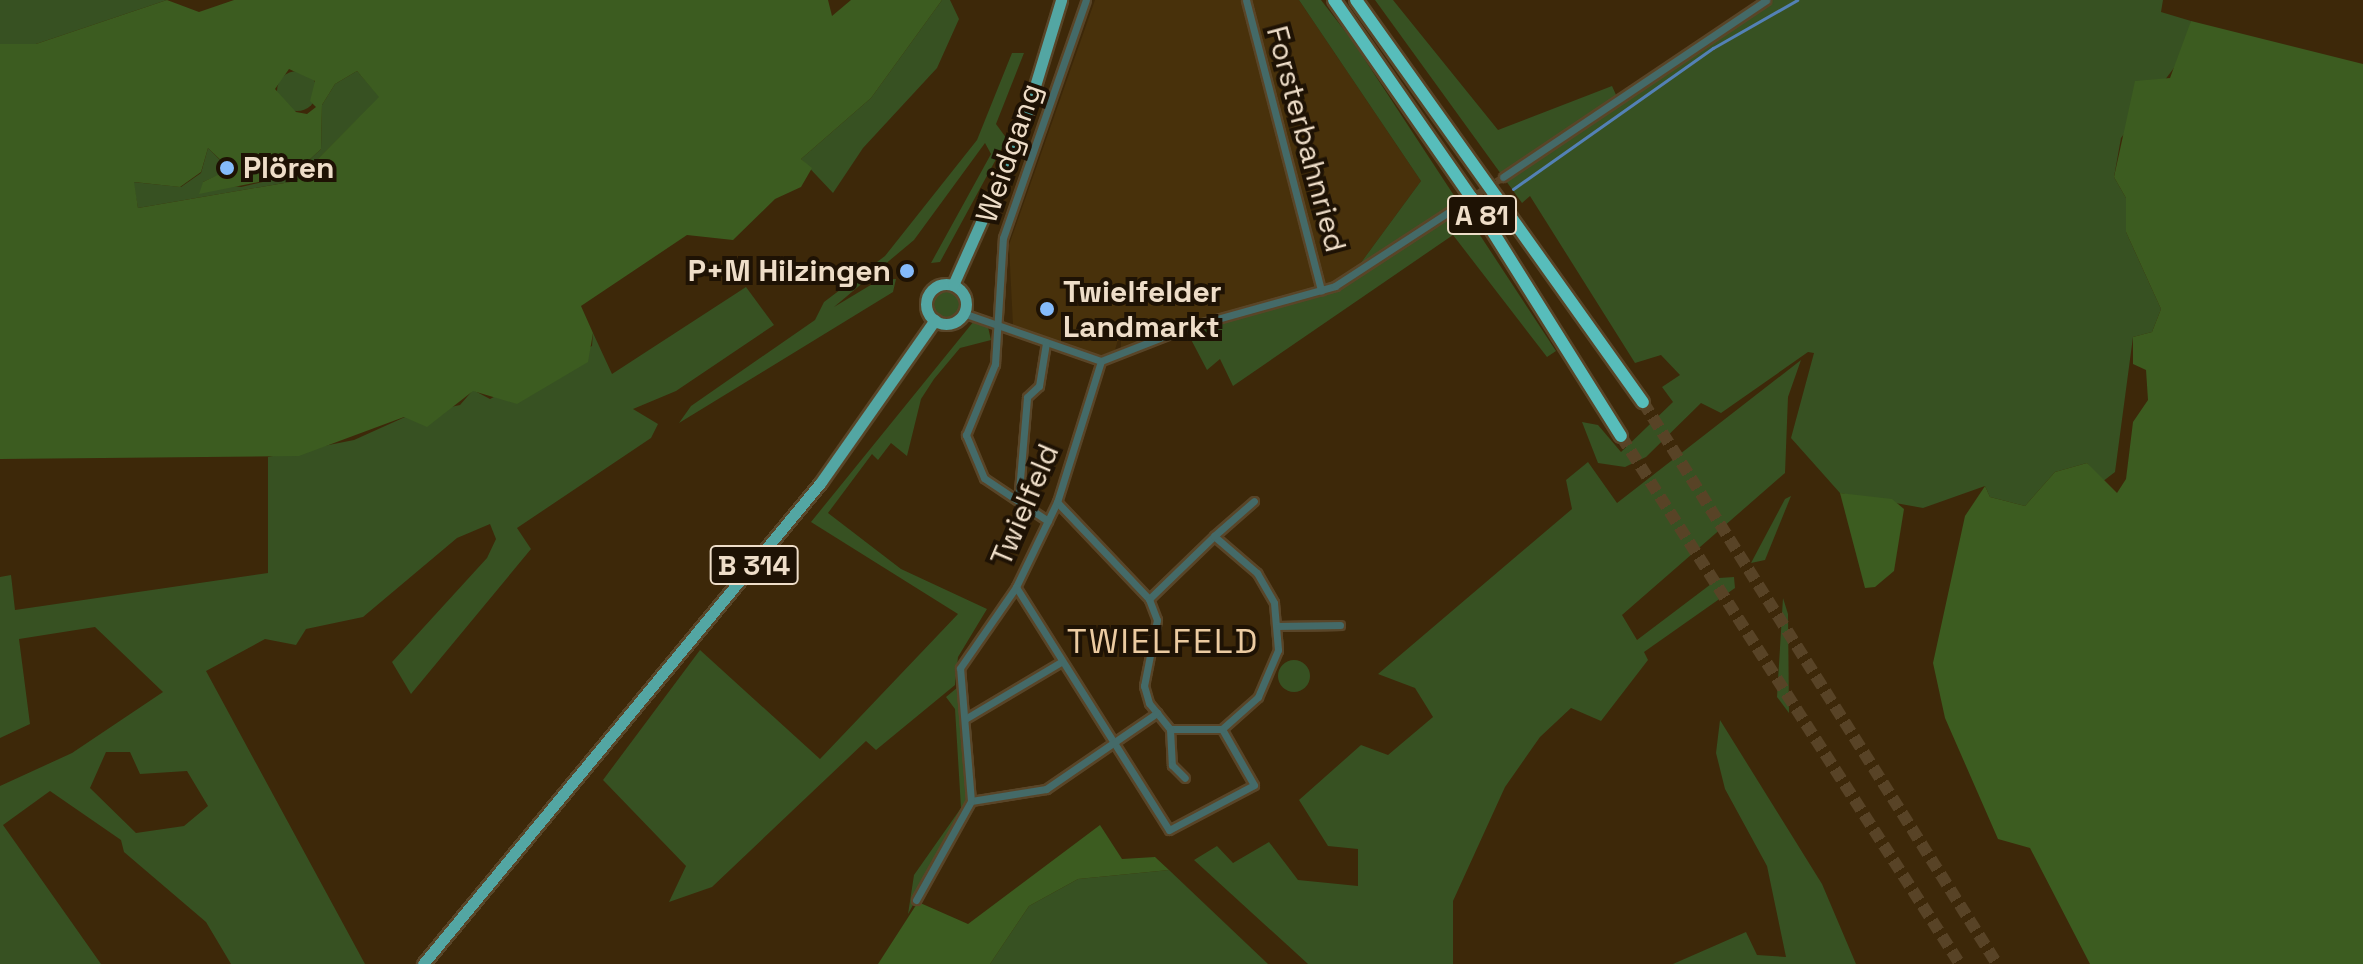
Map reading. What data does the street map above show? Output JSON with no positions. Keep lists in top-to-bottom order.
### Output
{
  "streets": {
    "highway": ["A 81"],
    "main road": ["B 314"],
    "street": ["Forsterbahnried", "Weidgang", "Twielfeld"]
  },
  "crossings": [
    ["Weidgang", "Twielfeld"]
  ],
  "districts": ["TWIELFELD"],
  "places": ["Plören", "P+M Hilzingen", "Twielfelder Landmarkt"]
}
